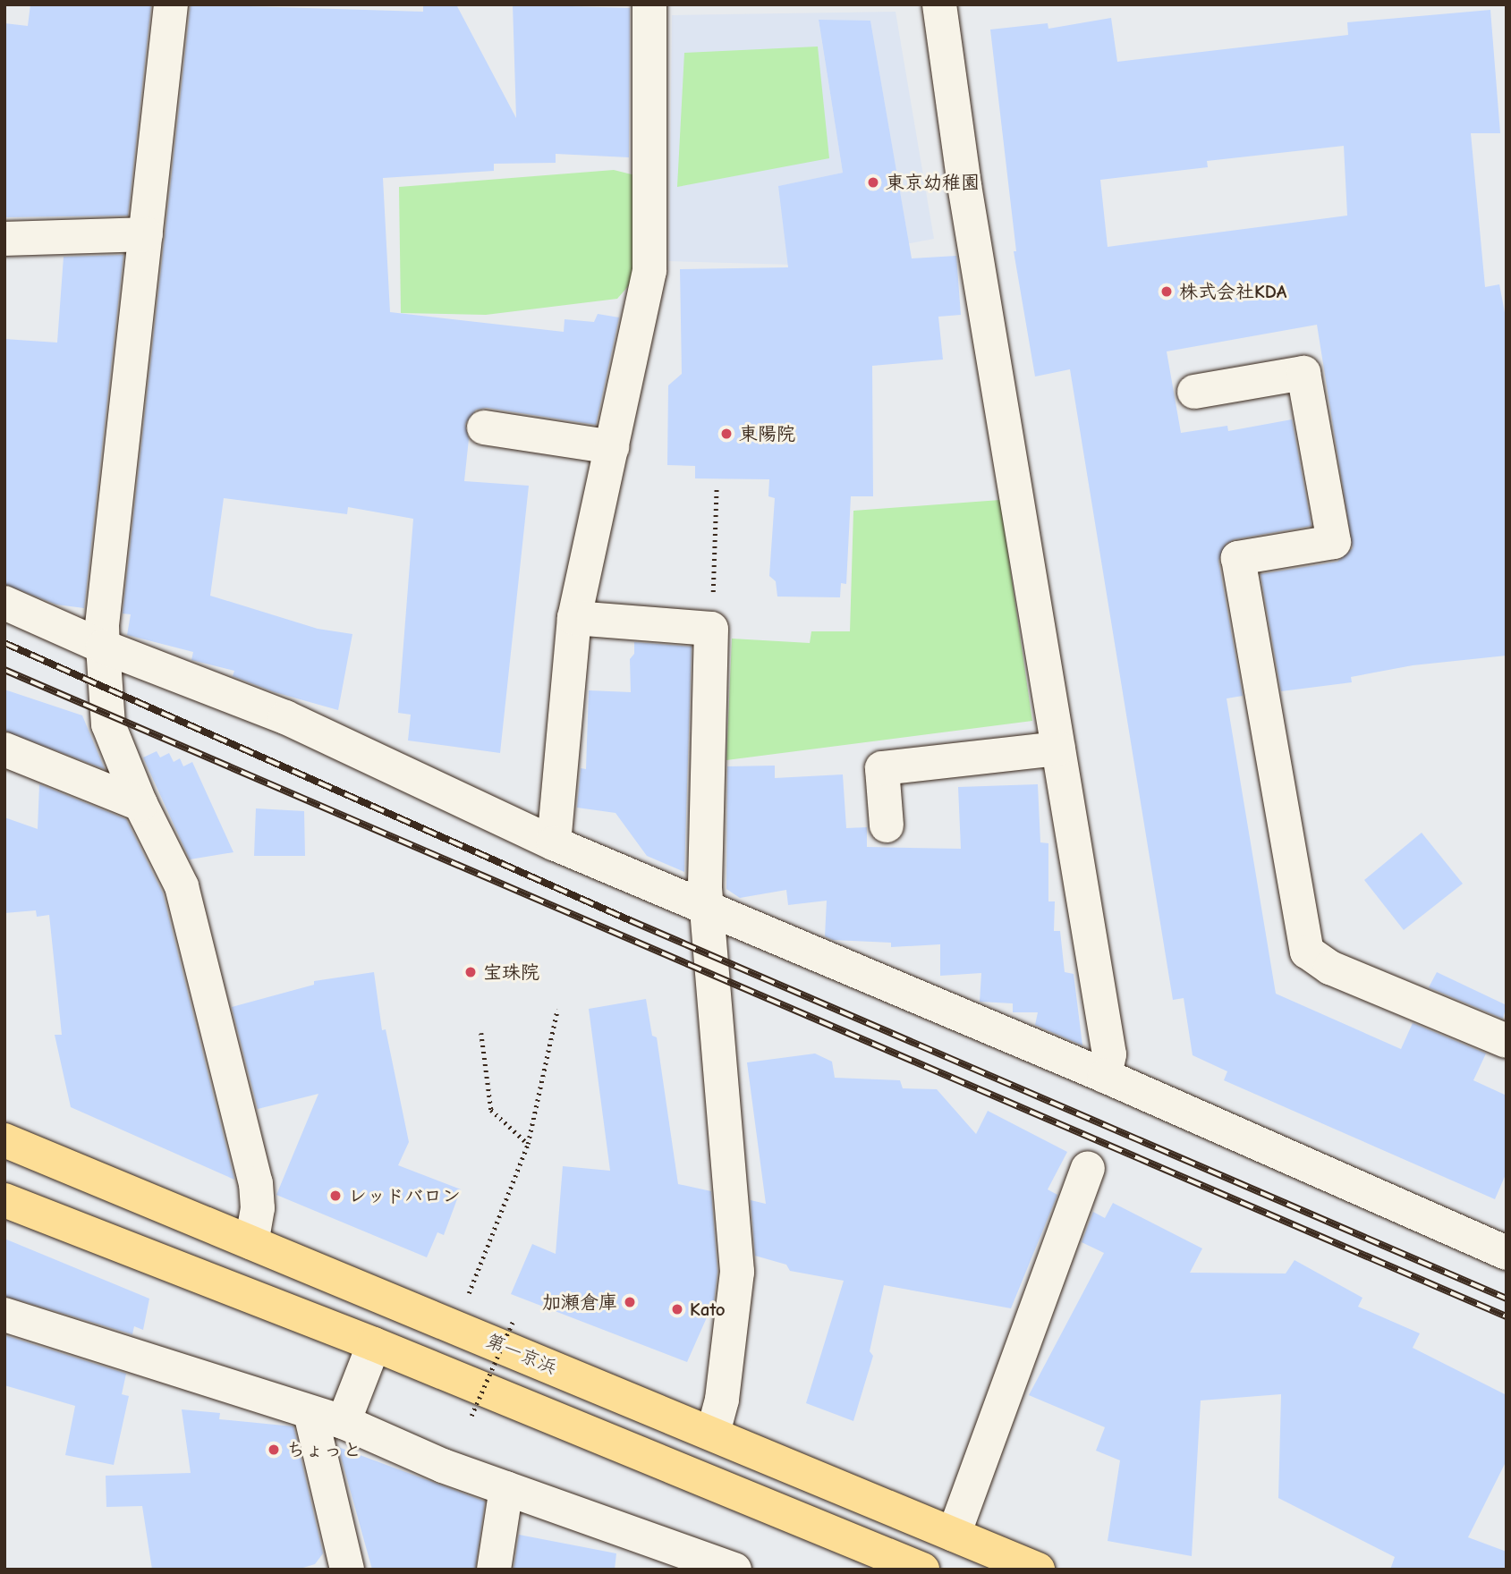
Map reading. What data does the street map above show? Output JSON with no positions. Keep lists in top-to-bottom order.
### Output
{
  "streets": {
    "highway": ["第一京浜"]
  },
  "places": [
    "東京幼稚園",
    "株式会社KDA",
    "東陽院",
    "宝珠院",
    "レッドバロン",
    "加瀬倉庫",
    "Kato",
    "ちょっと"
  ]
}
